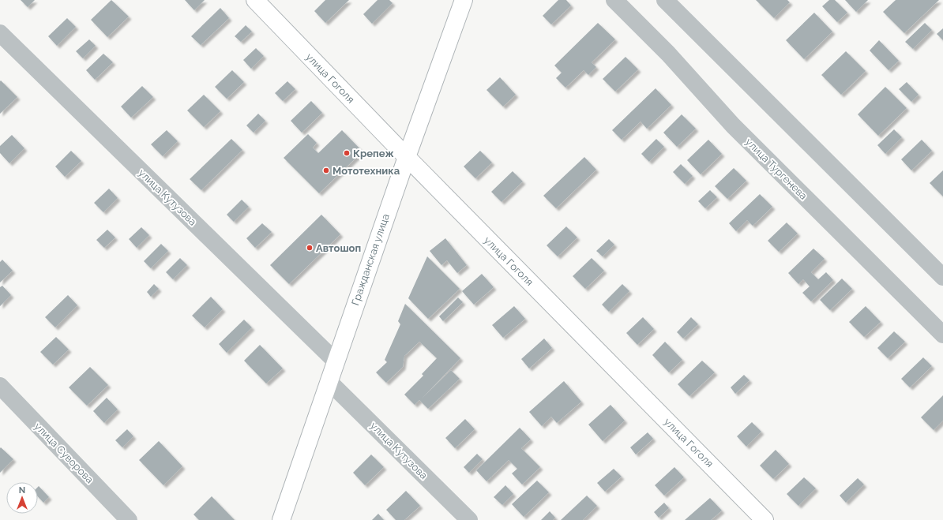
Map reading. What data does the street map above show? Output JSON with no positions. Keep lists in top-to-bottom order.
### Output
{
  "streets": {
    "main road": ["улица Гоголя", "Гражданская улица"],
    "street": ["улица Тургенева", "улица Кутузова", "улица Суворова"]
  },
  "crossings": [
    ["улица Гоголя", "Гражданская улица"],
    ["улица Кутузова", "Гражданская улица"]
  ],
  "places": ["Крепеж", "Мототехника", "Автошоп"],
  "north": "top"
}
